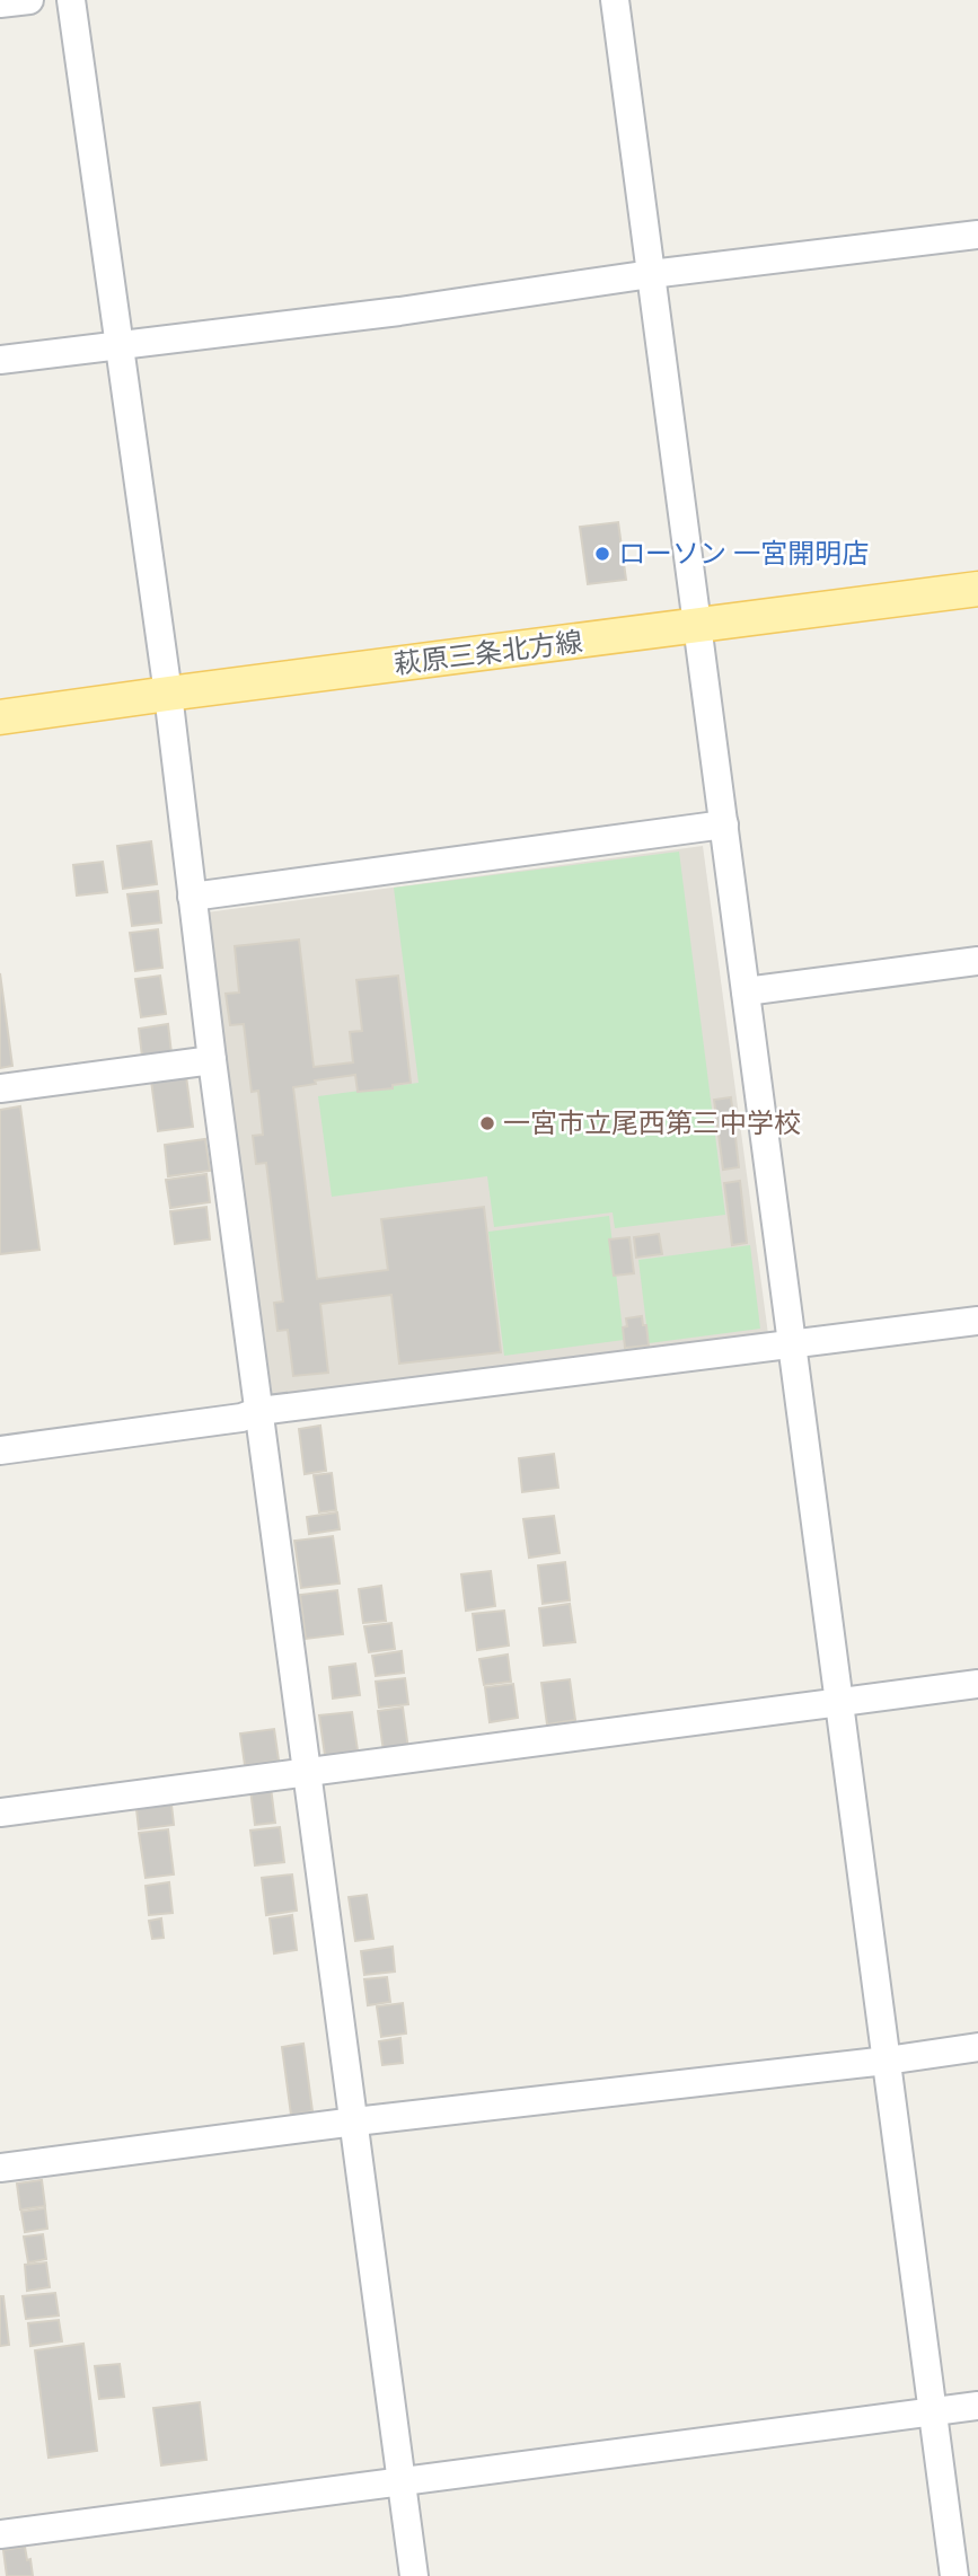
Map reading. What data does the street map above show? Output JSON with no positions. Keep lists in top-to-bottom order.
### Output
{
  "streets": {
    "main road": ["萩原三条北方線"]
  },
  "places": ["ローソン 一宮開明店", "一宮市立尾西第三中学校"]
}
